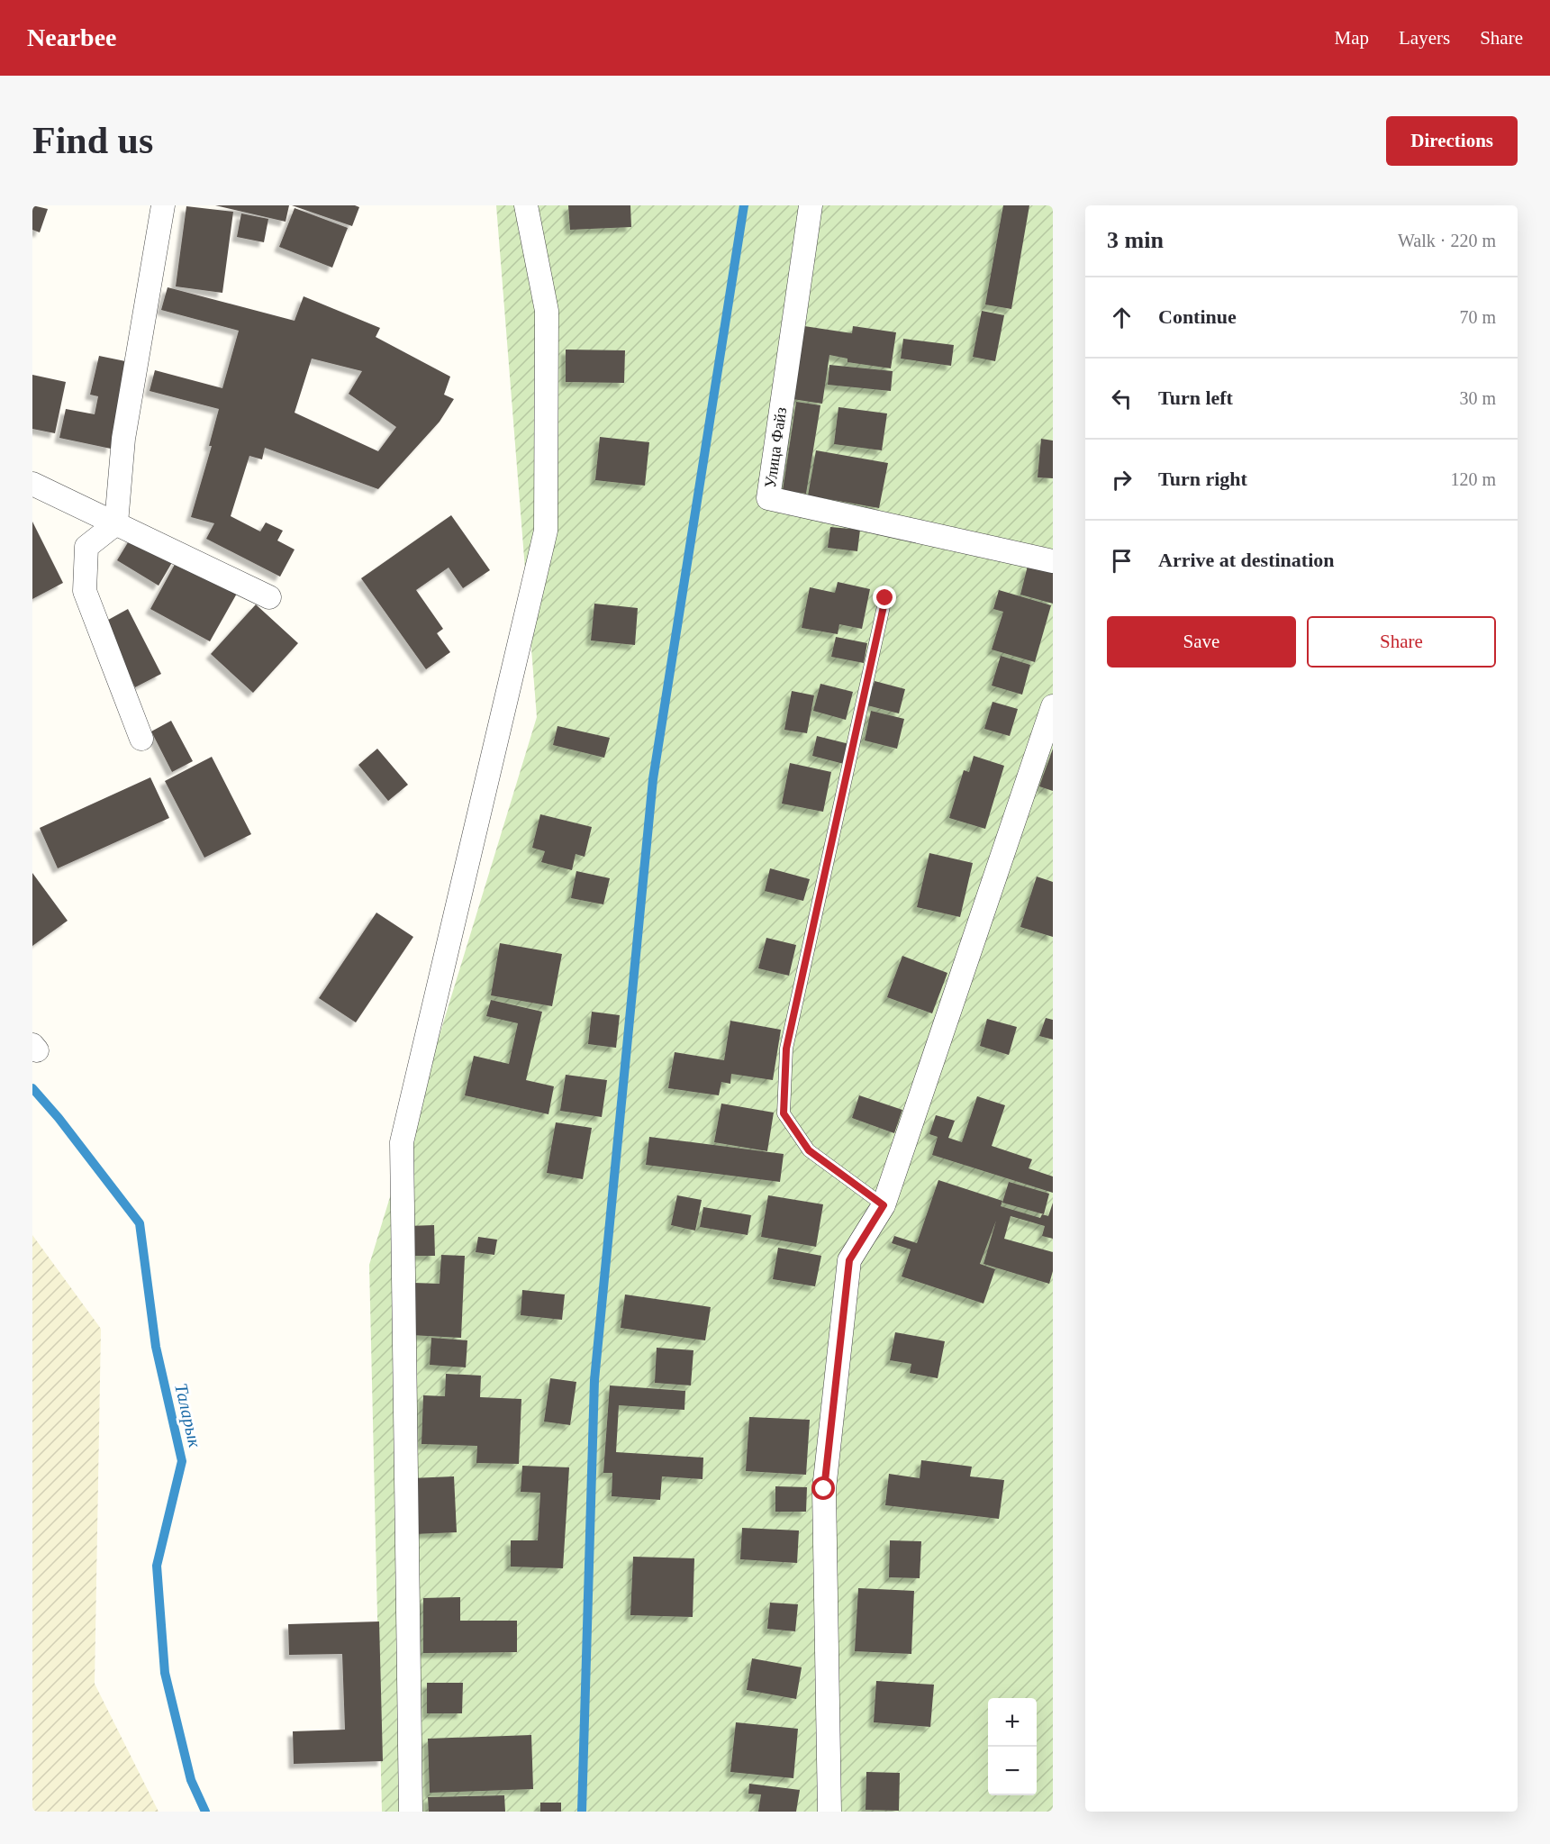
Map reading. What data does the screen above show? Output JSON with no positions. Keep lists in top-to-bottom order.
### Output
{
  "streets": {
    "street": ["Улица Файз"]
  },
  "water": ["Таларык"],
  "page": {
    "header": "Nearbee",
    "nav": ["Map", "Layers", "Share"],
    "buttons": [
      "Directions",
      ["Save", "Share"]
    ],
    "title": "Find us",
    "heading": ["3 min", "Walk · 220 m"],
    "list": [
      ["Continue", "70 m"],
      ["Turn left", "30 m"],
      ["Turn right", "120 m"],
      "Arrive at destination"
    ],
    "map_buttons": ["+", "−"]
  }
}
